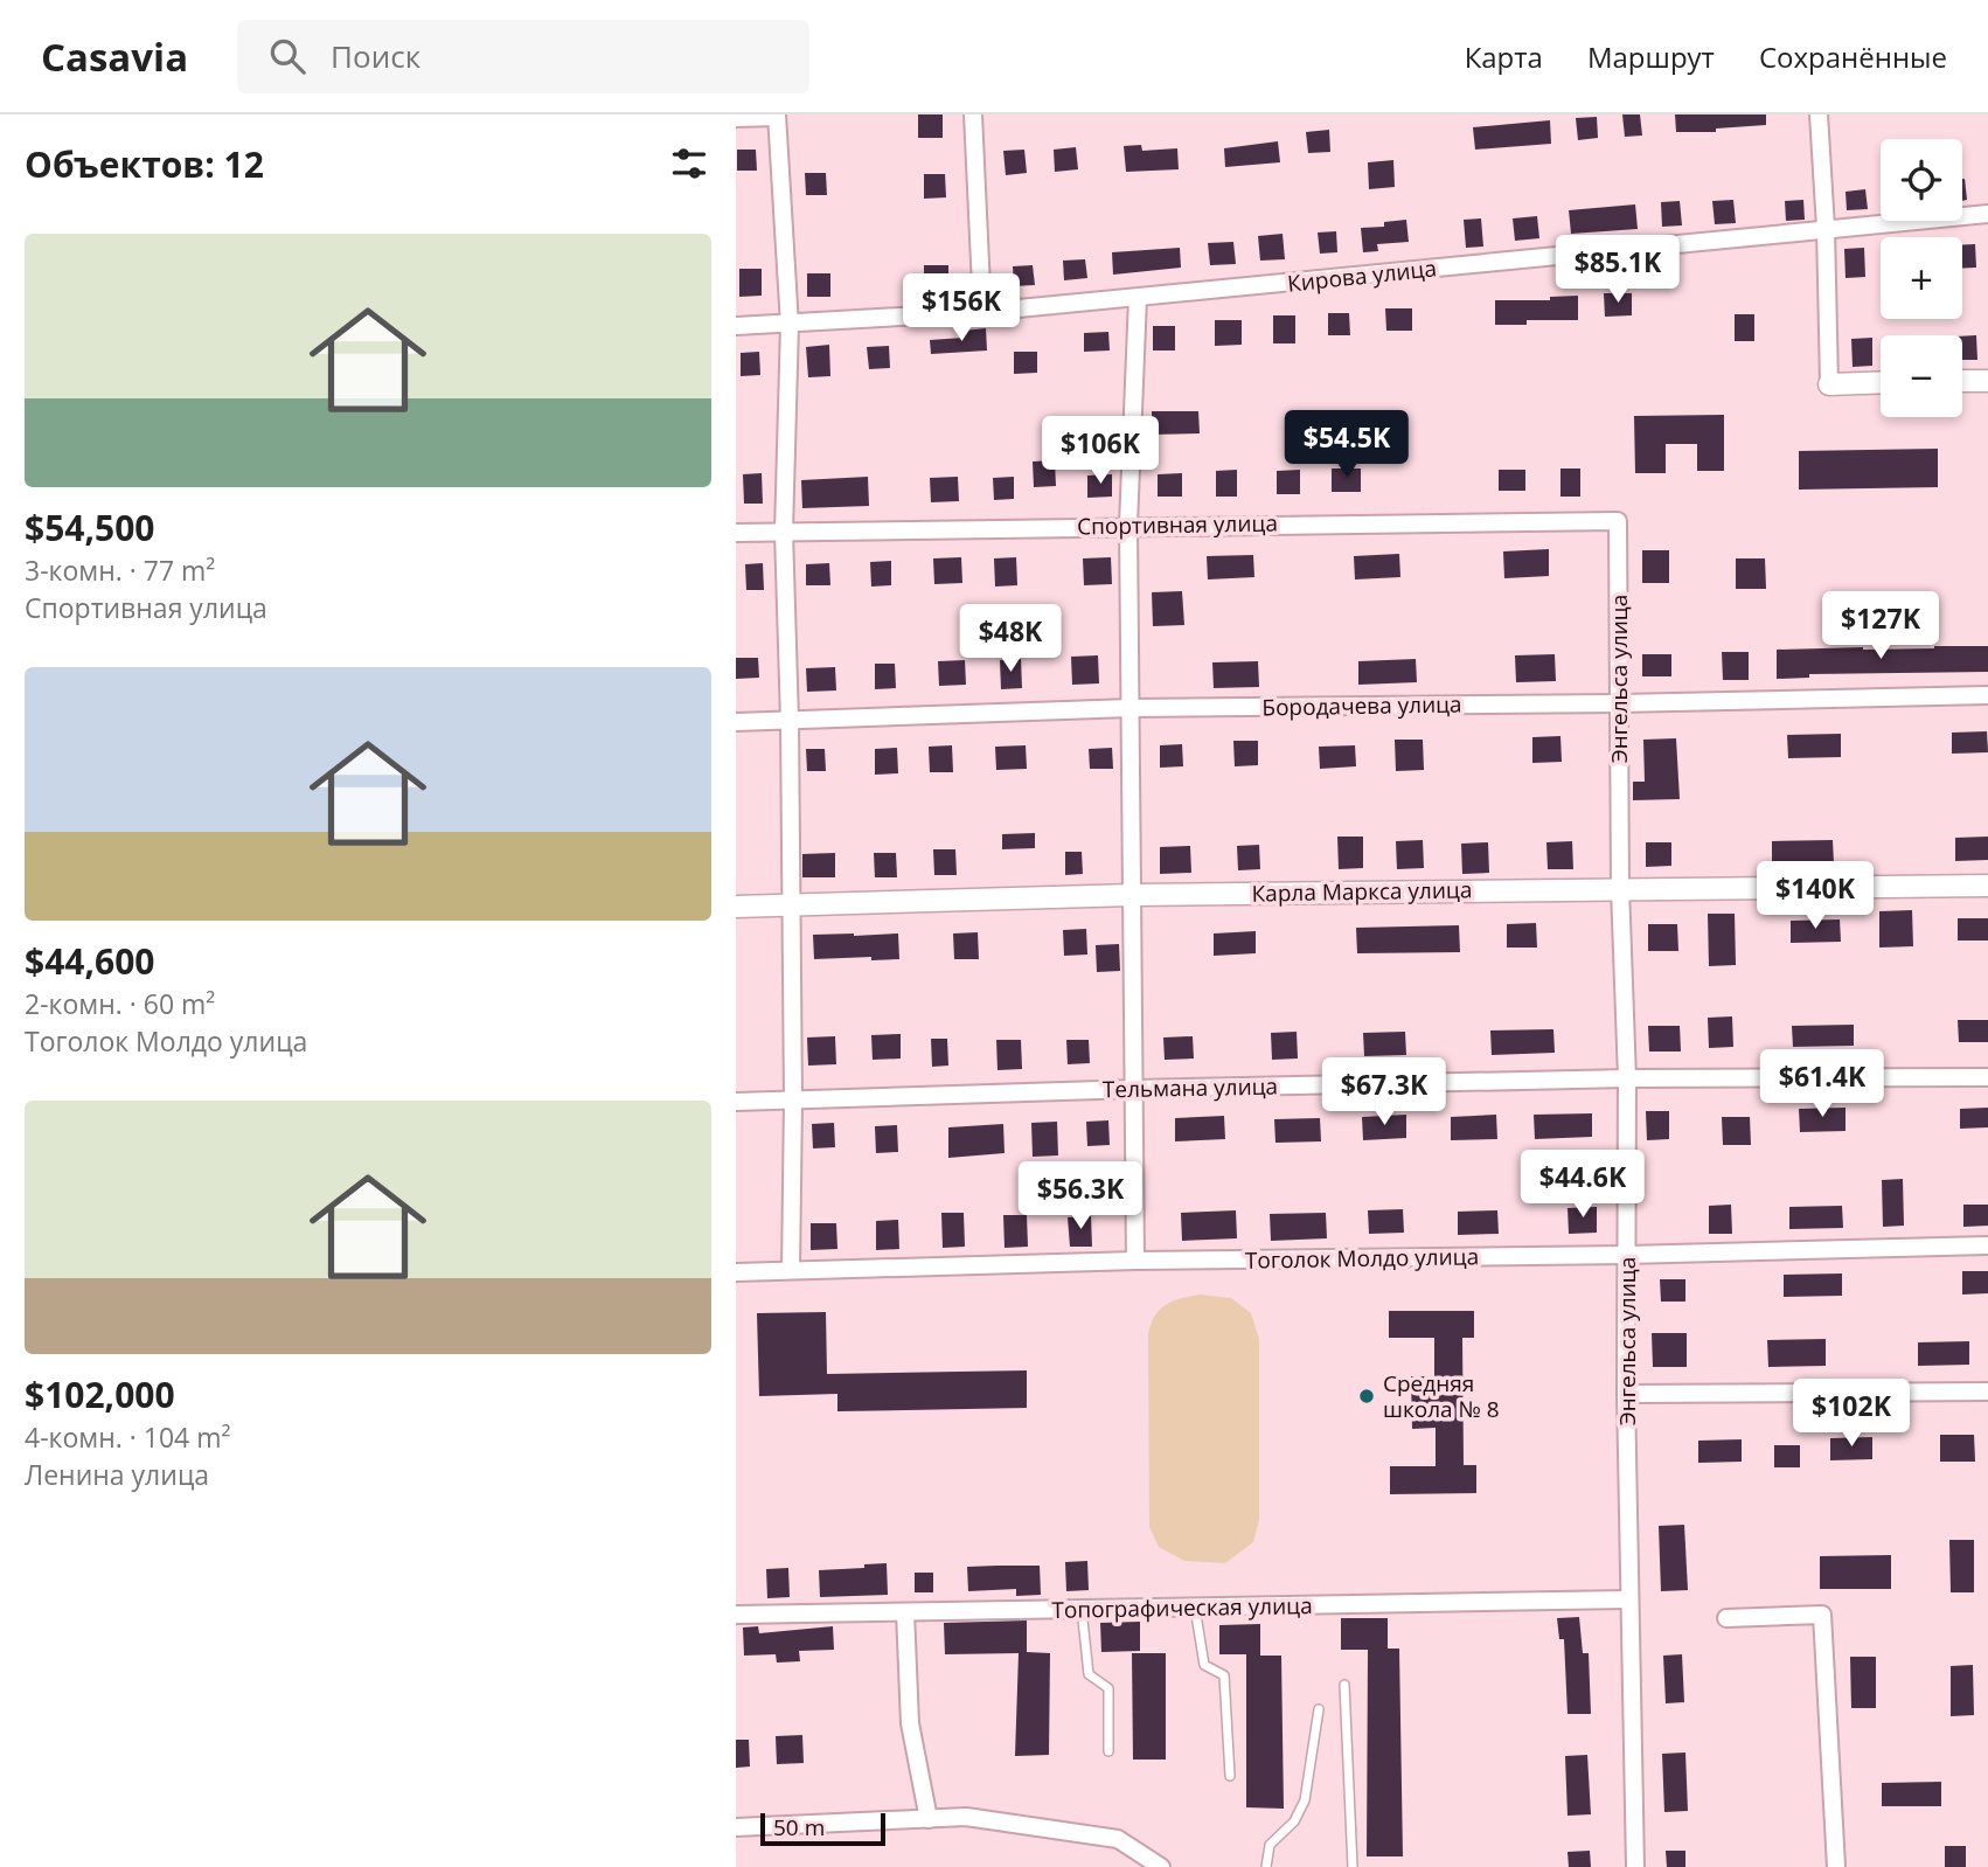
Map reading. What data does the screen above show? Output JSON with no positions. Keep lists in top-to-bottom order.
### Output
{
  "streets": {
    "street": [
      "Кирова улица",
      "Спортивная улица",
      "Энгельса улица",
      "Бородачева улица",
      "Карла Маркса улица",
      "Тельмана улица",
      "Тоголок Молдо улица",
      "Топографическая улица"
    ]
  },
  "crossings": [
    ["Спортивная улица", "Энгельса улица"],
    ["Энгельса улица", "Бородачева улица"],
    ["Энгельса улица", "Карла Маркса улица"],
    ["Энгельса улица", "Тельмана улица"],
    ["Энгельса улица", "Тоголок Молдо улица"],
    ["Энгельса улица", "Топографическая улица"]
  ],
  "places": ["Средняя школа № 8"],
  "scale_bar": "50 m",
  "page": {
    "header": "Casavia",
    "search": "Поиск",
    "nav": ["Карта", "Маршрут", "Сохранённые"],
    "heading": "Объектов: 12",
    "map_buttons": ["+", "−"],
    "list": [
      {
        "name": "$54,500",
        "note": "3-комн. · 77 m² · Спортивная улица"
      },
      {
        "name": "$44,600",
        "note": "2-комн. · 60 m² · Тоголок Молдо улица"
      },
      {
        "name": "$102,000",
        "note": "4-комн. · 104 m² · Ленина улица"
      }
    ],
    "price": [
      "$85.1K",
      "$156K",
      "$54.5K",
      "$106K",
      "$127K",
      "$48K",
      "$140K",
      "$61.4K",
      "$67.3K",
      "$44.6K",
      "$56.3K",
      "$102K"
    ],
    "scale": "50 m"
  }
}
